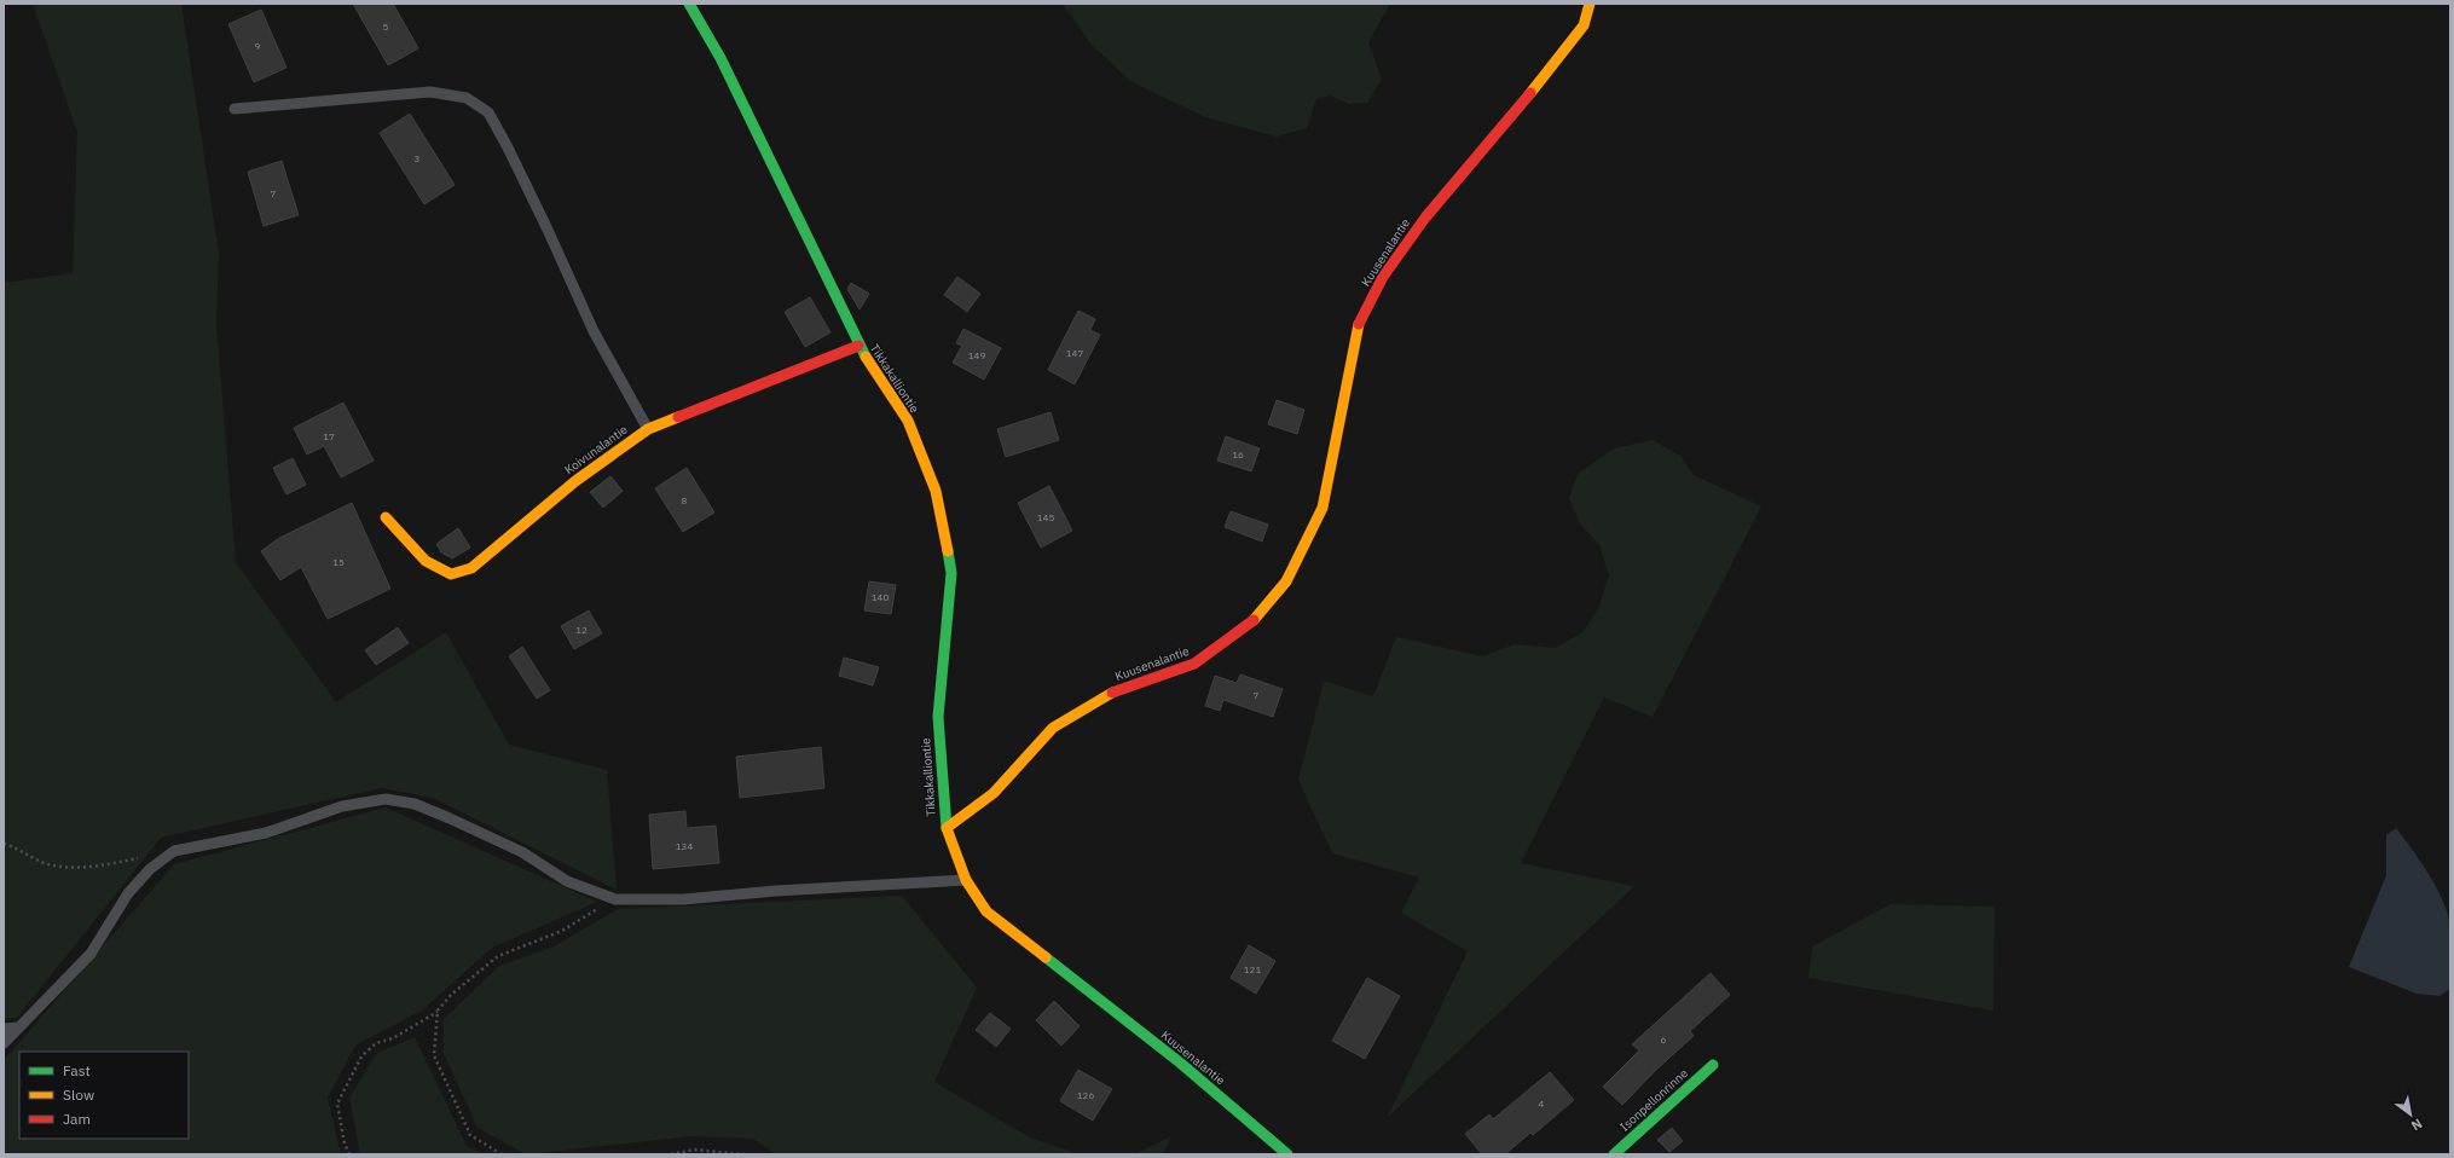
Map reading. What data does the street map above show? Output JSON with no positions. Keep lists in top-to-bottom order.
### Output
{
  "streets": {
    "street": [
      "Kuusenalantie",
      "Tikkakalliontie",
      "Koivunalantie",
      "Isonpellonrinne"
    ]
  },
  "crossings": [
    ["Kuusenalantie", "Tikkakalliontie"],
    ["Tikkakalliontie", "Koivunalantie"]
  ],
  "house_numbers": [
    "5",
    "9",
    "3",
    "7",
    "147",
    "149",
    "17",
    "16",
    "8",
    "145",
    "15",
    "140",
    "12",
    "7",
    "134",
    "121",
    "6",
    "126",
    "4"
  ],
  "legend": ["Fast", "Slow", "Jam"],
  "north": "bottom right"
}
